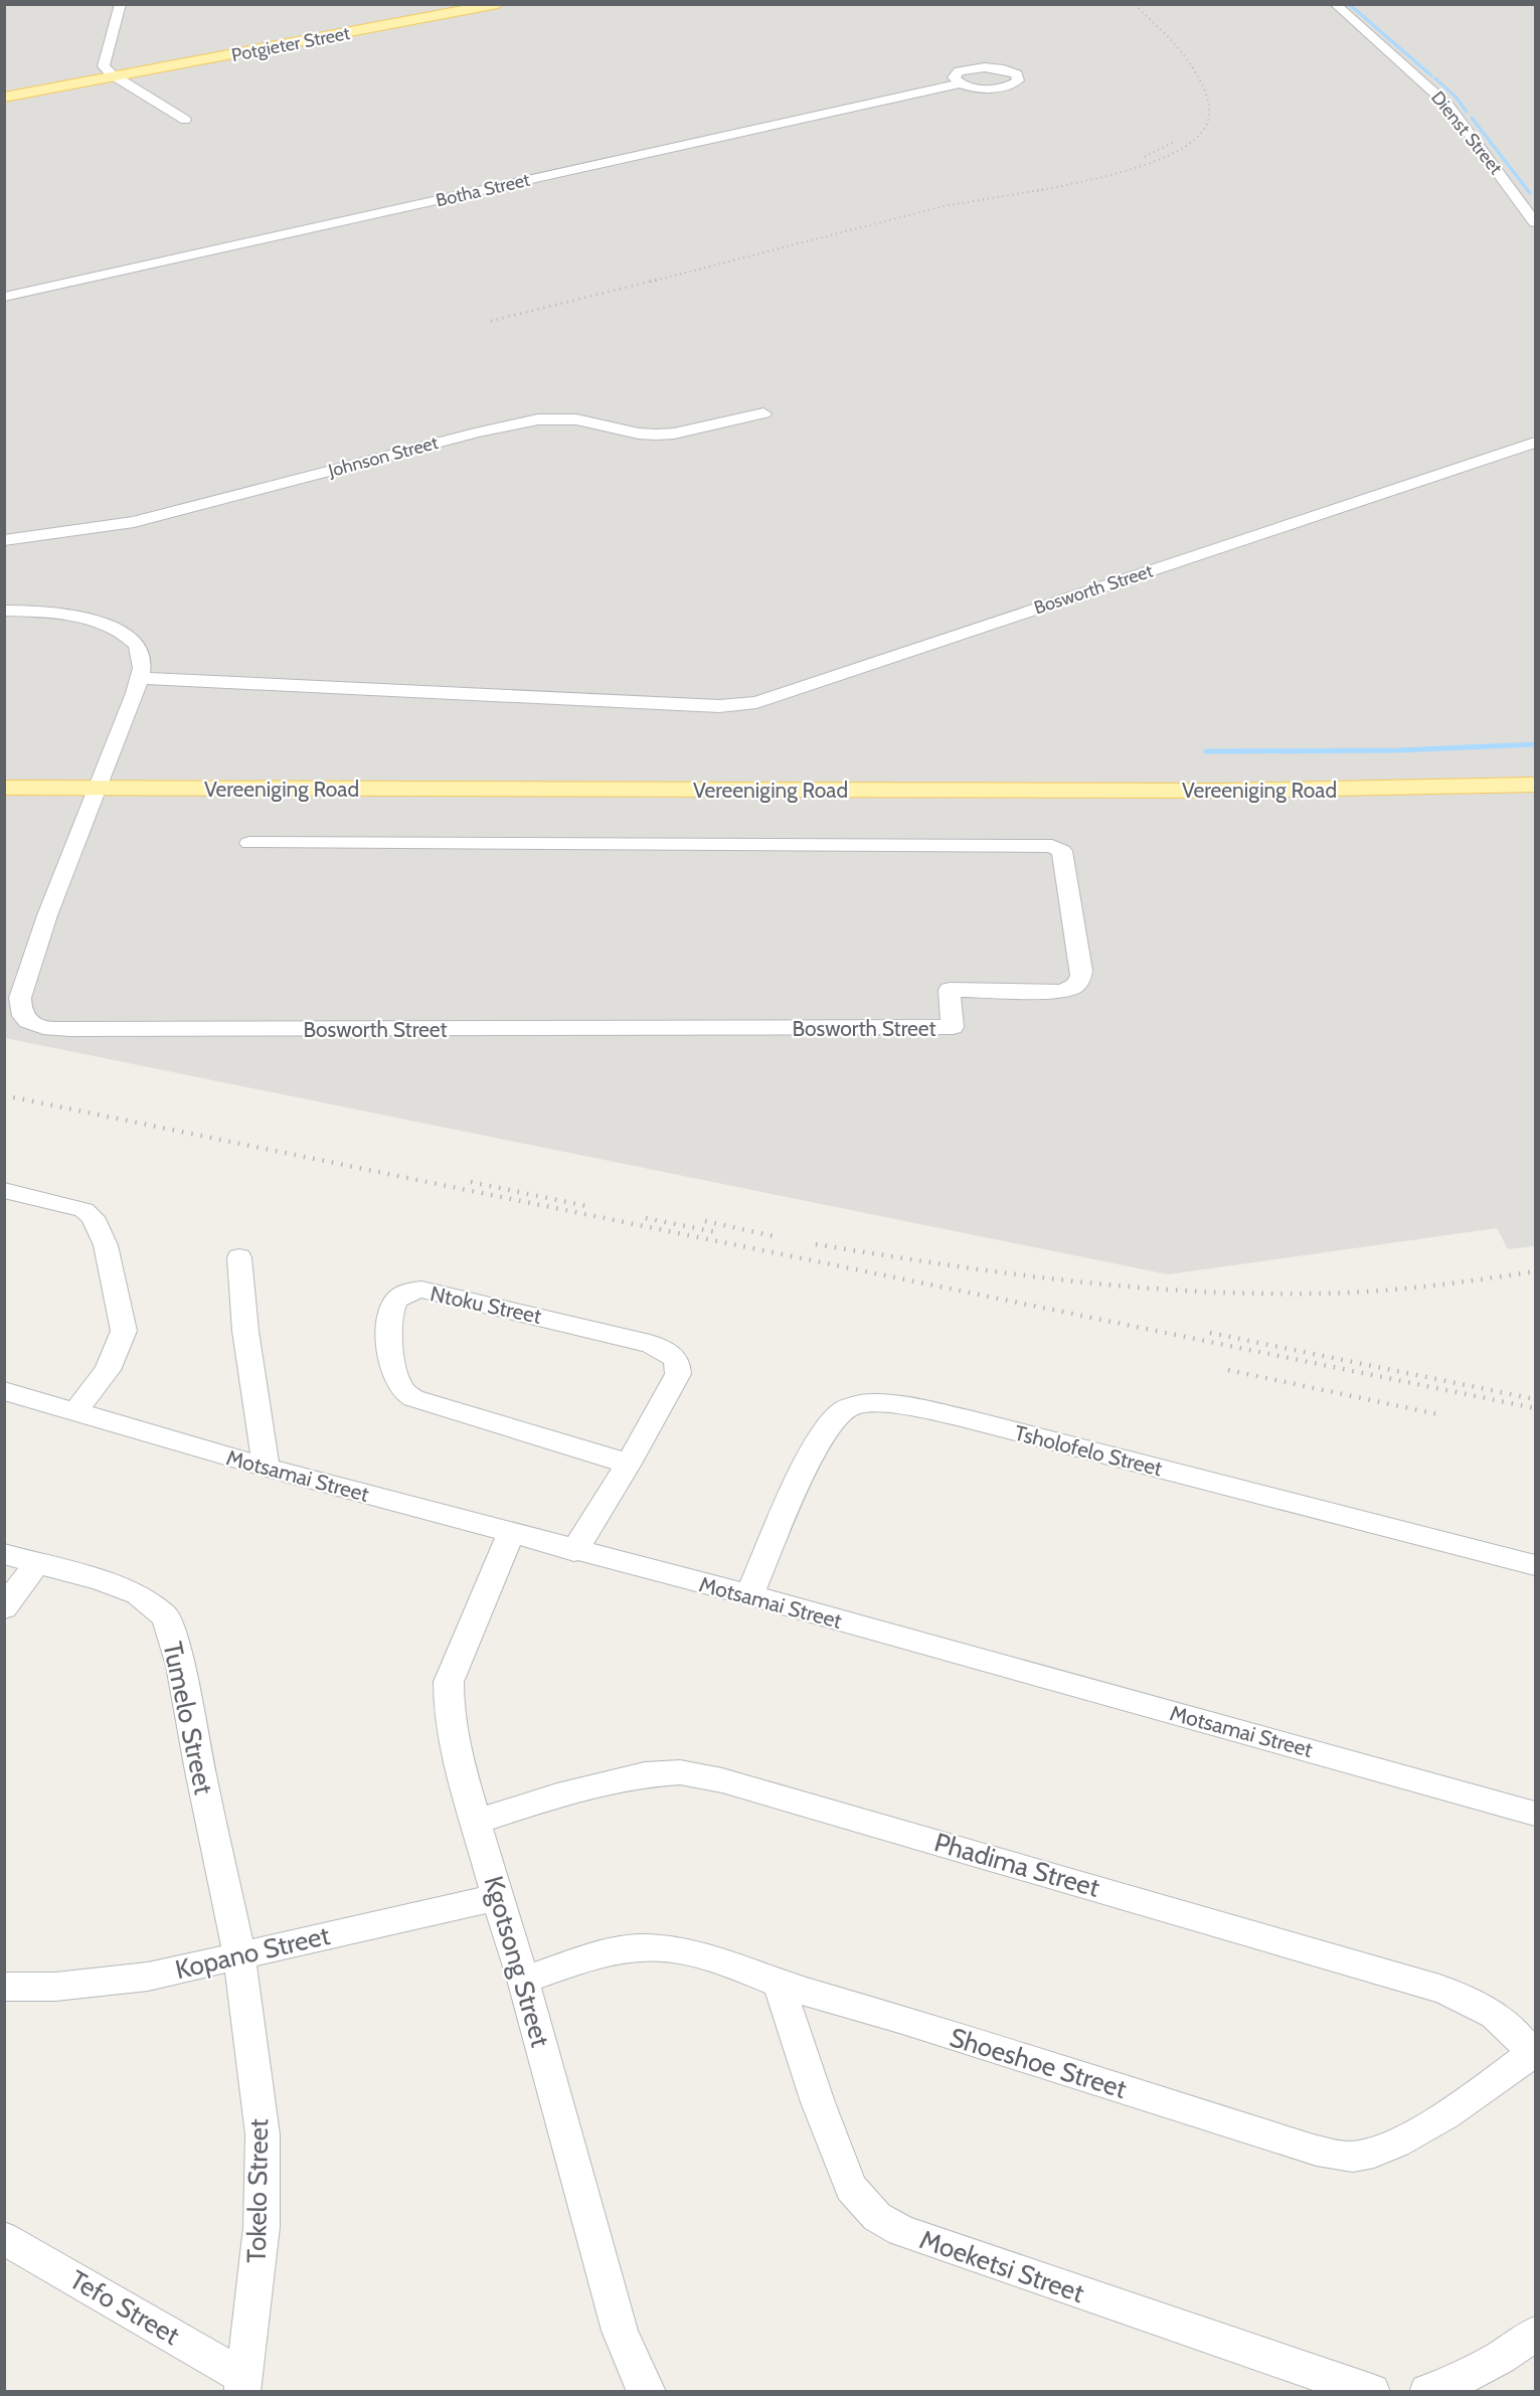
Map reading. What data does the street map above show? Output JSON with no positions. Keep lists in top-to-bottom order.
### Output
{
  "streets": {
    "main road": ["Potgieter Street", "Vereeniging Road"],
    "street": [
      "Dienst Street",
      "Botha Street",
      "Johnson Street",
      "Bosworth Street",
      "Ntoku Street",
      "Tsholofelo Street",
      "Motsamai Street",
      "Tumelo Street",
      "Phadima Street",
      "Kopano Street",
      "Kgotsong Street",
      "Shoeshoe Street",
      "Tokelo Street",
      "Moeketsi Street",
      "Tefo Street"
    ]
  },
  "crossings": [
    ["Bosworth Street", "Vereeniging Road"],
    ["Ntoku Street", "Motsamai Street"],
    ["Tsholofelo Street", "Motsamai Street"],
    ["Motsamai Street", "Kgotsong Street"],
    ["Tumelo Street", "Kopano Street"],
    ["Tumelo Street", "Tokelo Street"],
    ["Phadima Street", "Kgotsong Street"],
    ["Phadima Street", "Shoeshoe Street"],
    ["Kopano Street", "Kgotsong Street"],
    ["Kopano Street", "Tokelo Street"],
    ["Kgotsong Street", "Shoeshoe Street"],
    ["Shoeshoe Street", "Moeketsi Street"],
    ["Tokelo Street", "Tefo Street"]
  ]
}
